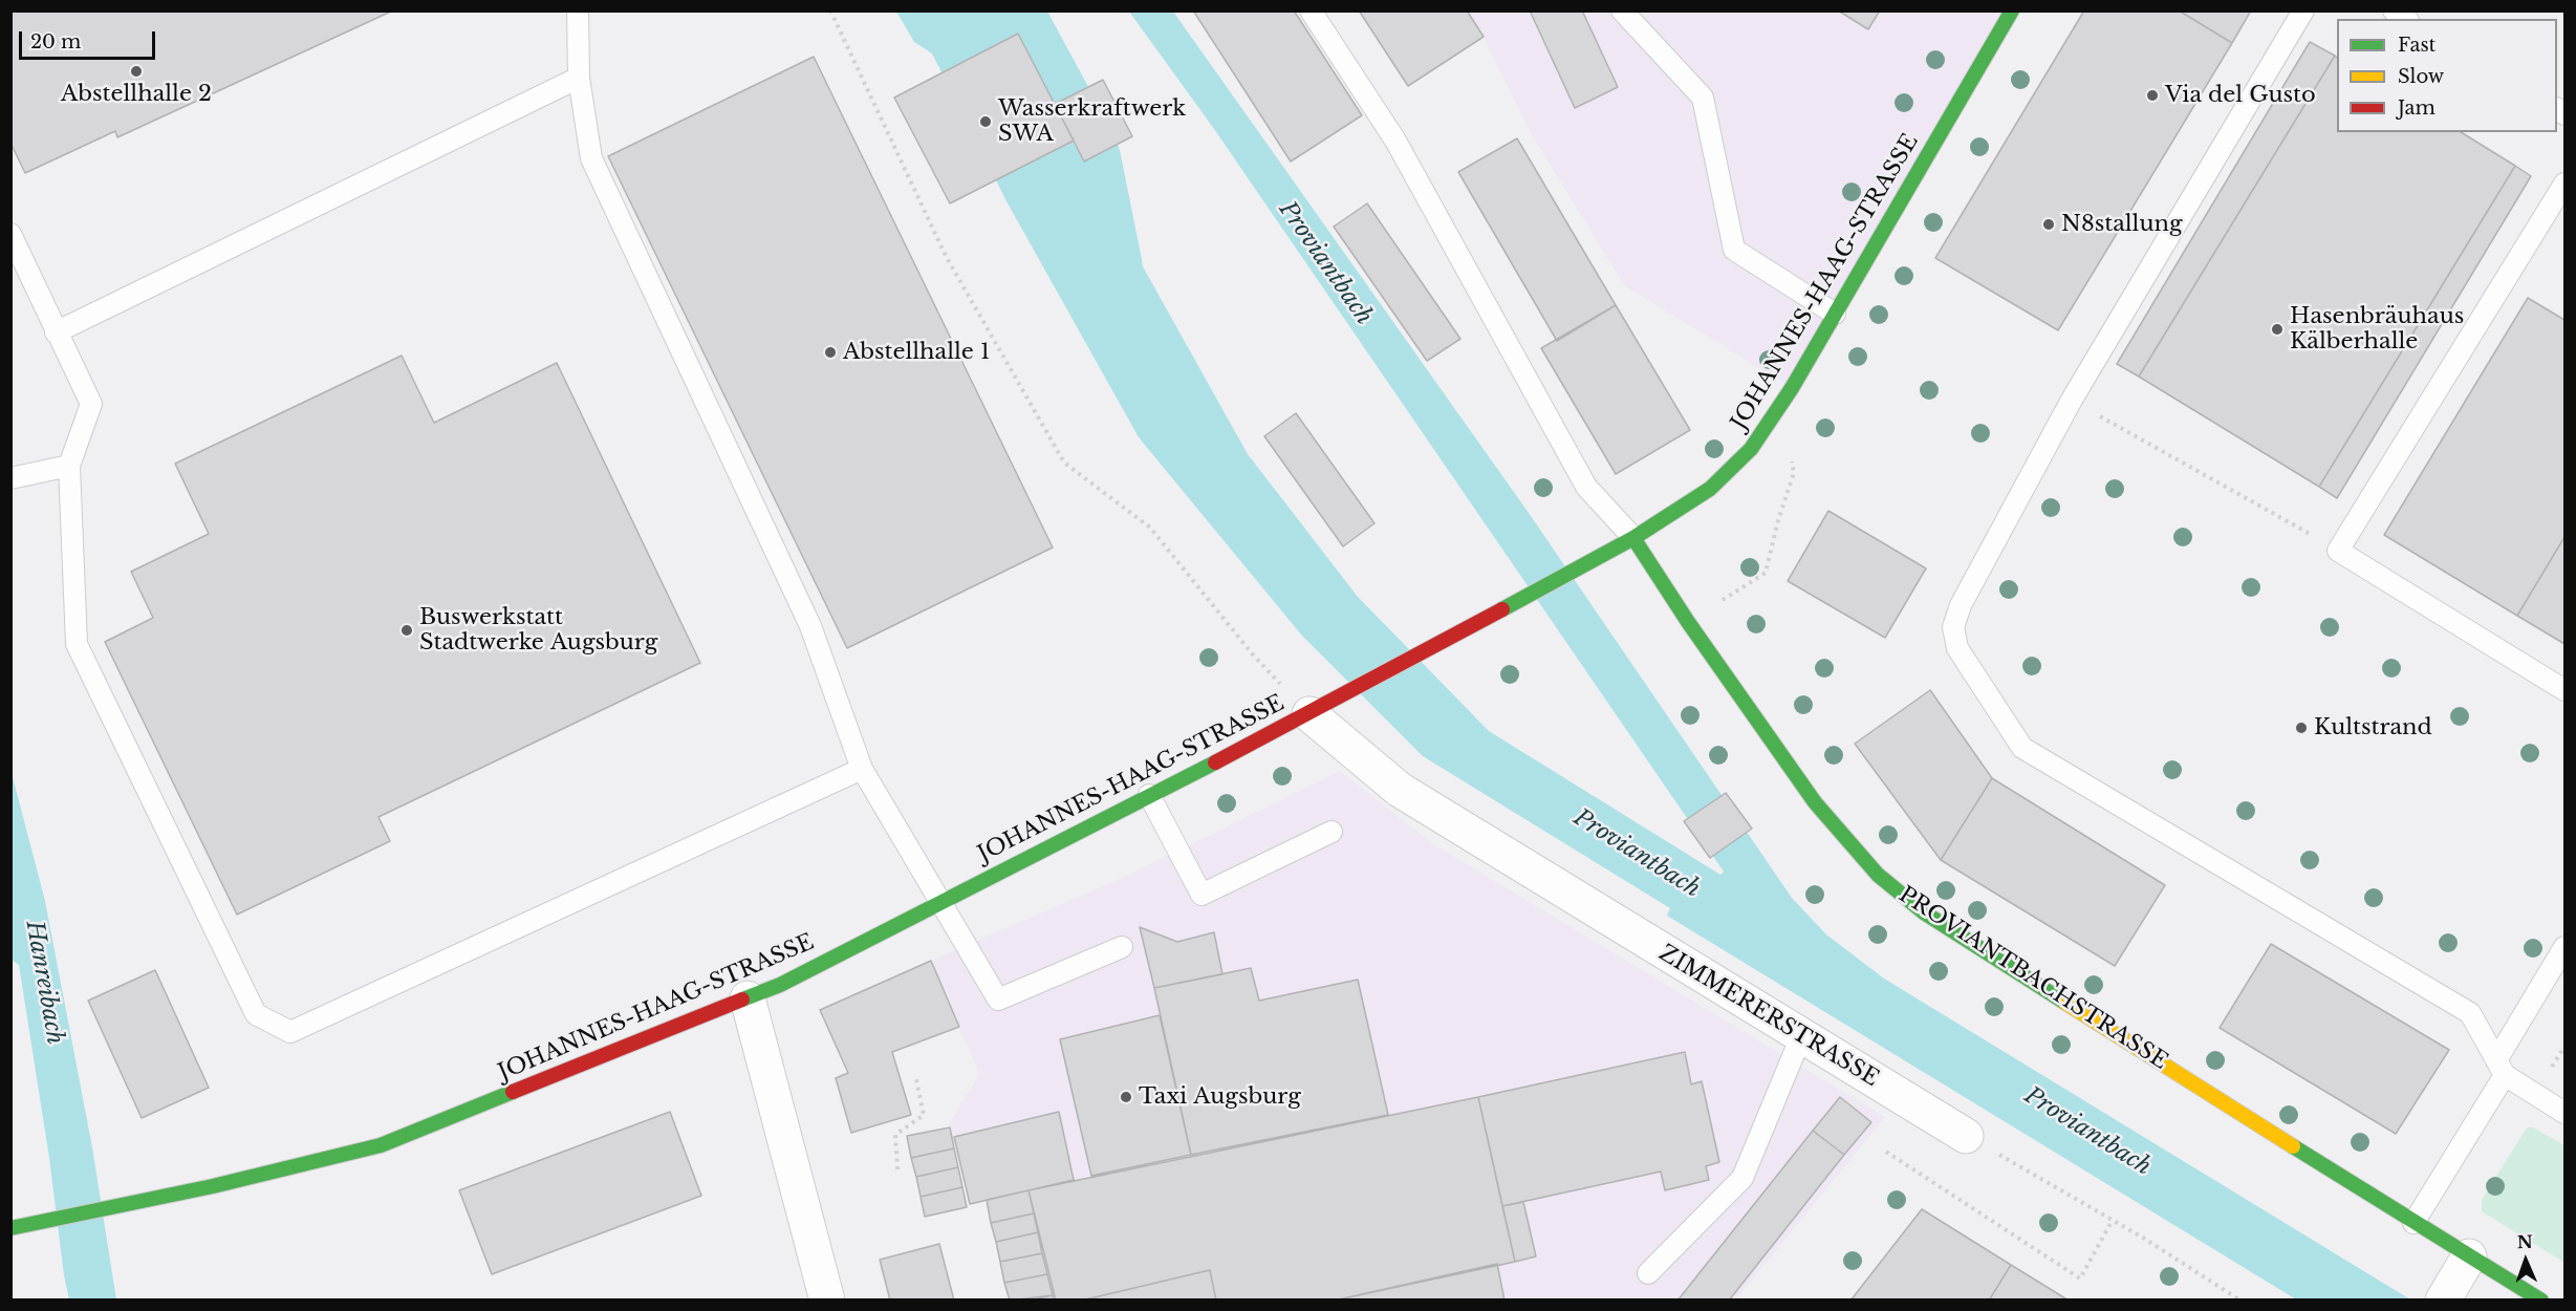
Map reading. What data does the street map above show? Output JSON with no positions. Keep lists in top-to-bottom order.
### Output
{
  "streets": {
    "street": ["JOHANNES-HAAG-STRASSE", "PROVIANTBACHSTRASSE", "ZIMMERERSTRASSE"]
  },
  "crossings": [
    ["JOHANNES-HAAG-STRASSE", "PROVIANTBACHSTRASSE"],
    ["JOHANNES-HAAG-STRASSE", "ZIMMERERSTRASSE"]
  ],
  "water": ["Proviantbach", "Hanreibach"],
  "places": [
    "Abstellhalle 2",
    "Via del Gusto",
    "Wasserkraftwerk SWA",
    "N8stallung",
    "Hasenbräuhaus Kälberhalle",
    "Abstellhalle 1",
    "Buswerkstatt Stadtwerke Augsburg",
    "Kultstrand",
    "Taxi Augsburg"
  ],
  "legend": ["Fast", "Slow", "Jam"],
  "scale_bar": "20 m",
  "north": "top"
}
